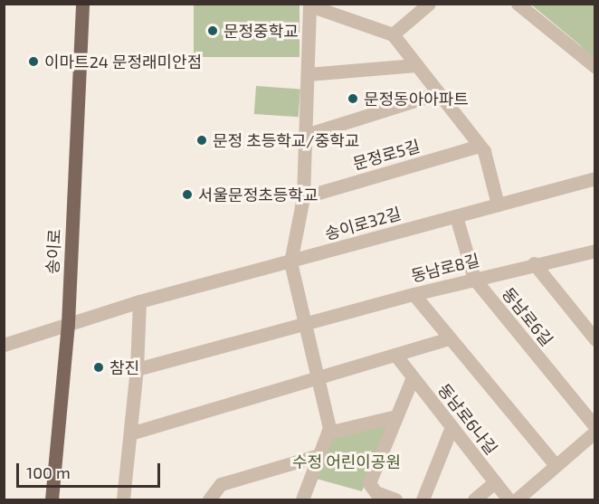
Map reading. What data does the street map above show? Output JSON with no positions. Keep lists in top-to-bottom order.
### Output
{
  "streets": {
    "main road": ["송이로"],
    "street": [
      "문정로5길",
      "송이로32길",
      "동남로8길",
      "동남로6길",
      "동남로6나길"
    ]
  },
  "crossings": [
    ["송이로32길", "송이로"],
    ["송이로32길", "동남로6길"],
    ["동남로8길", "동남로6길"]
  ],
  "parks": ["수정 어린이공원"],
  "places": [
    "문정중학교",
    "이마트24 문정래미안점",
    "문정동아아파트",
    "문정 초등학교/중학교",
    "서울문정초등학교",
    "참진"
  ],
  "scale_bar": "100 m"
}
